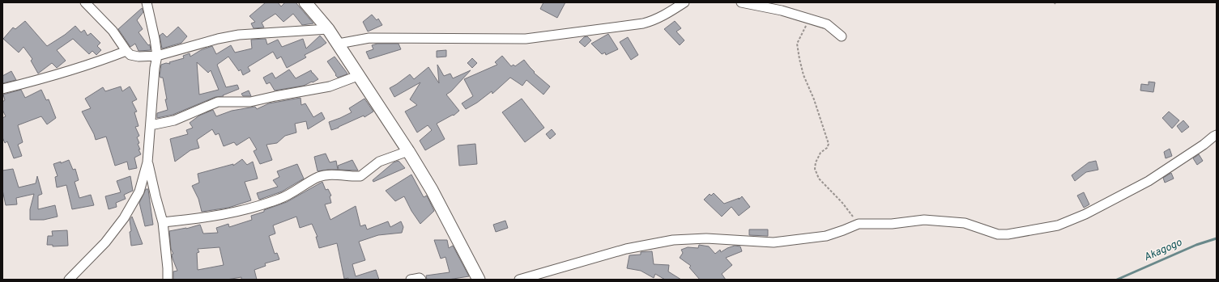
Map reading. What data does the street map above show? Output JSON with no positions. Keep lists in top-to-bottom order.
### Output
{
  "water": ["Akagogo"]
}
